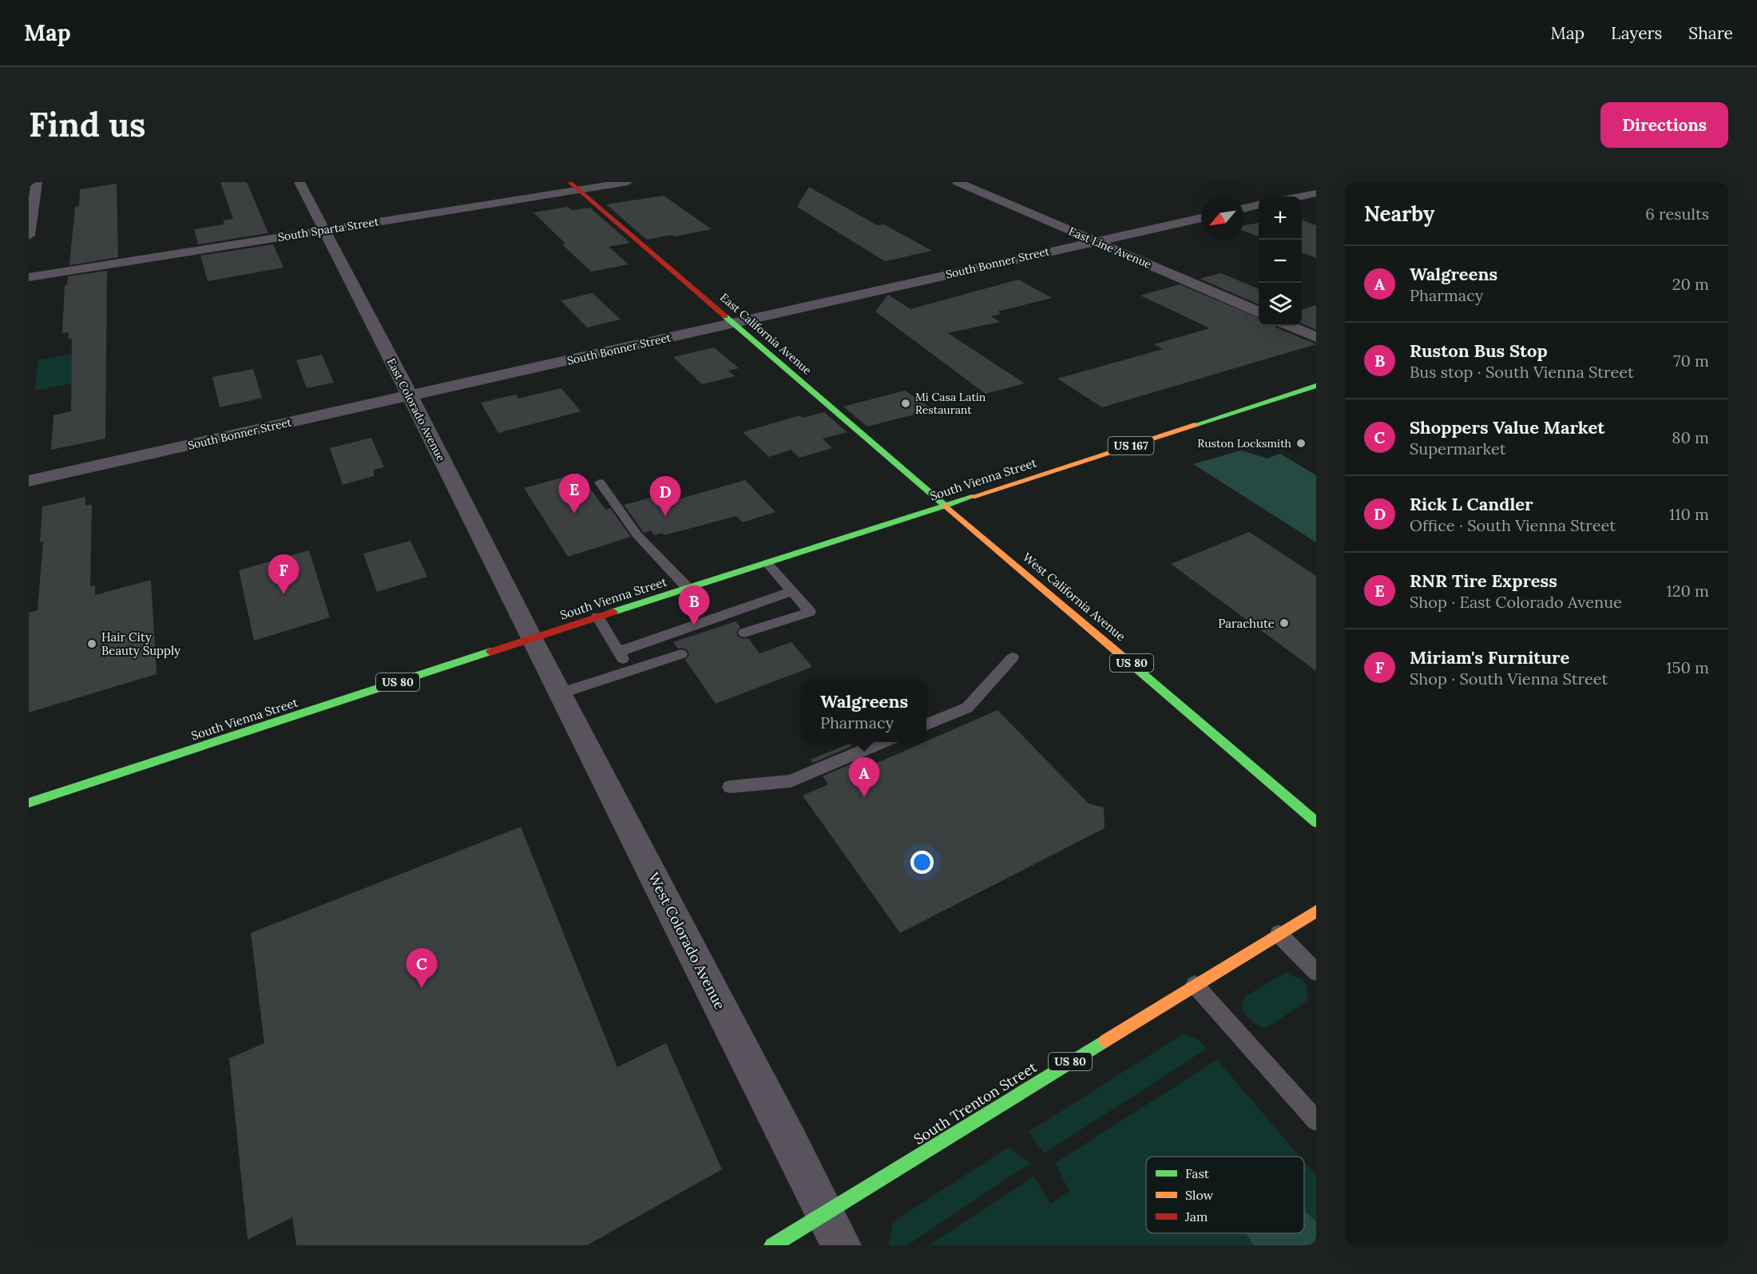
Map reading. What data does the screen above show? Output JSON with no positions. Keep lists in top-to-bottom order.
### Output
{
  "streets": {
    "main road": [
      "East California Avenue",
      "US 167",
      "South Vienna Street",
      "West California Avenue",
      "US 80",
      "South Trenton Street"
    ],
    "street": [
      "South Sparta Street",
      "East Line Avenue",
      "South Bonner Street",
      "East Colorado Avenue",
      "West Colorado Avenue"
    ]
  },
  "crossings": [
    ["South Sparta Street", "East California Avenue"],
    ["South Sparta Street", "East Colorado Avenue"],
    ["East Line Avenue", "South Bonner Street"],
    ["South Bonner Street", "East California Avenue"],
    ["South Bonner Street", "East Colorado Avenue"],
    ["East California Avenue", "South Vienna Street"],
    ["East California Avenue", "West California Avenue"],
    ["East Colorado Avenue", "South Vienna Street"],
    ["East Colorado Avenue", "West Colorado Avenue"],
    ["South Vienna Street", "West California Avenue"],
    ["South Vienna Street", "West Colorado Avenue"],
    ["West Colorado Avenue", "South Trenton Street"]
  ],
  "places": [
    "Mi Casa Latin Restaurant",
    "Ruston Locksmith",
    "Parachute",
    "Hair City Beauty Supply"
  ],
  "legend": ["Fast", "Slow", "Jam"],
  "north": "bottom left",
  "page": {
    "header": "Map",
    "nav": ["Map", "Layers", "Share"],
    "buttons": "Directions",
    "title": "Find us",
    "heading": ["Nearby", "6 results"],
    "map_buttons": ["+", "−"],
    "list": [
      {
        "mark": "A",
        "name": "Walgreens",
        "note": "Pharmacy",
        "value": "20 m"
      },
      {
        "mark": "B",
        "name": "Ruston Bus Stop",
        "note": "Bus stop · South Vienna Street",
        "value": "70 m"
      },
      {
        "mark": "C",
        "name": "Shoppers Value Market",
        "note": "Supermarket",
        "value": "80 m"
      },
      {
        "mark": "D",
        "name": "Rick L Candler",
        "note": "Office · South Vienna Street",
        "value": "110 m"
      },
      {
        "mark": "E",
        "name": "RNR Tire Express",
        "note": "Shop · East Colorado Avenue",
        "value": "120 m"
      },
      {
        "mark": "F",
        "name": "Miriam's Furniture",
        "note": "Shop · South Vienna Street",
        "value": "150 m"
      }
    ],
    "pins": [
      "E",
      "D",
      "F",
      "B",
      "A",
      "C"
    ],
    "popup": ["Walgreens", "Pharmacy"]
  }
}
